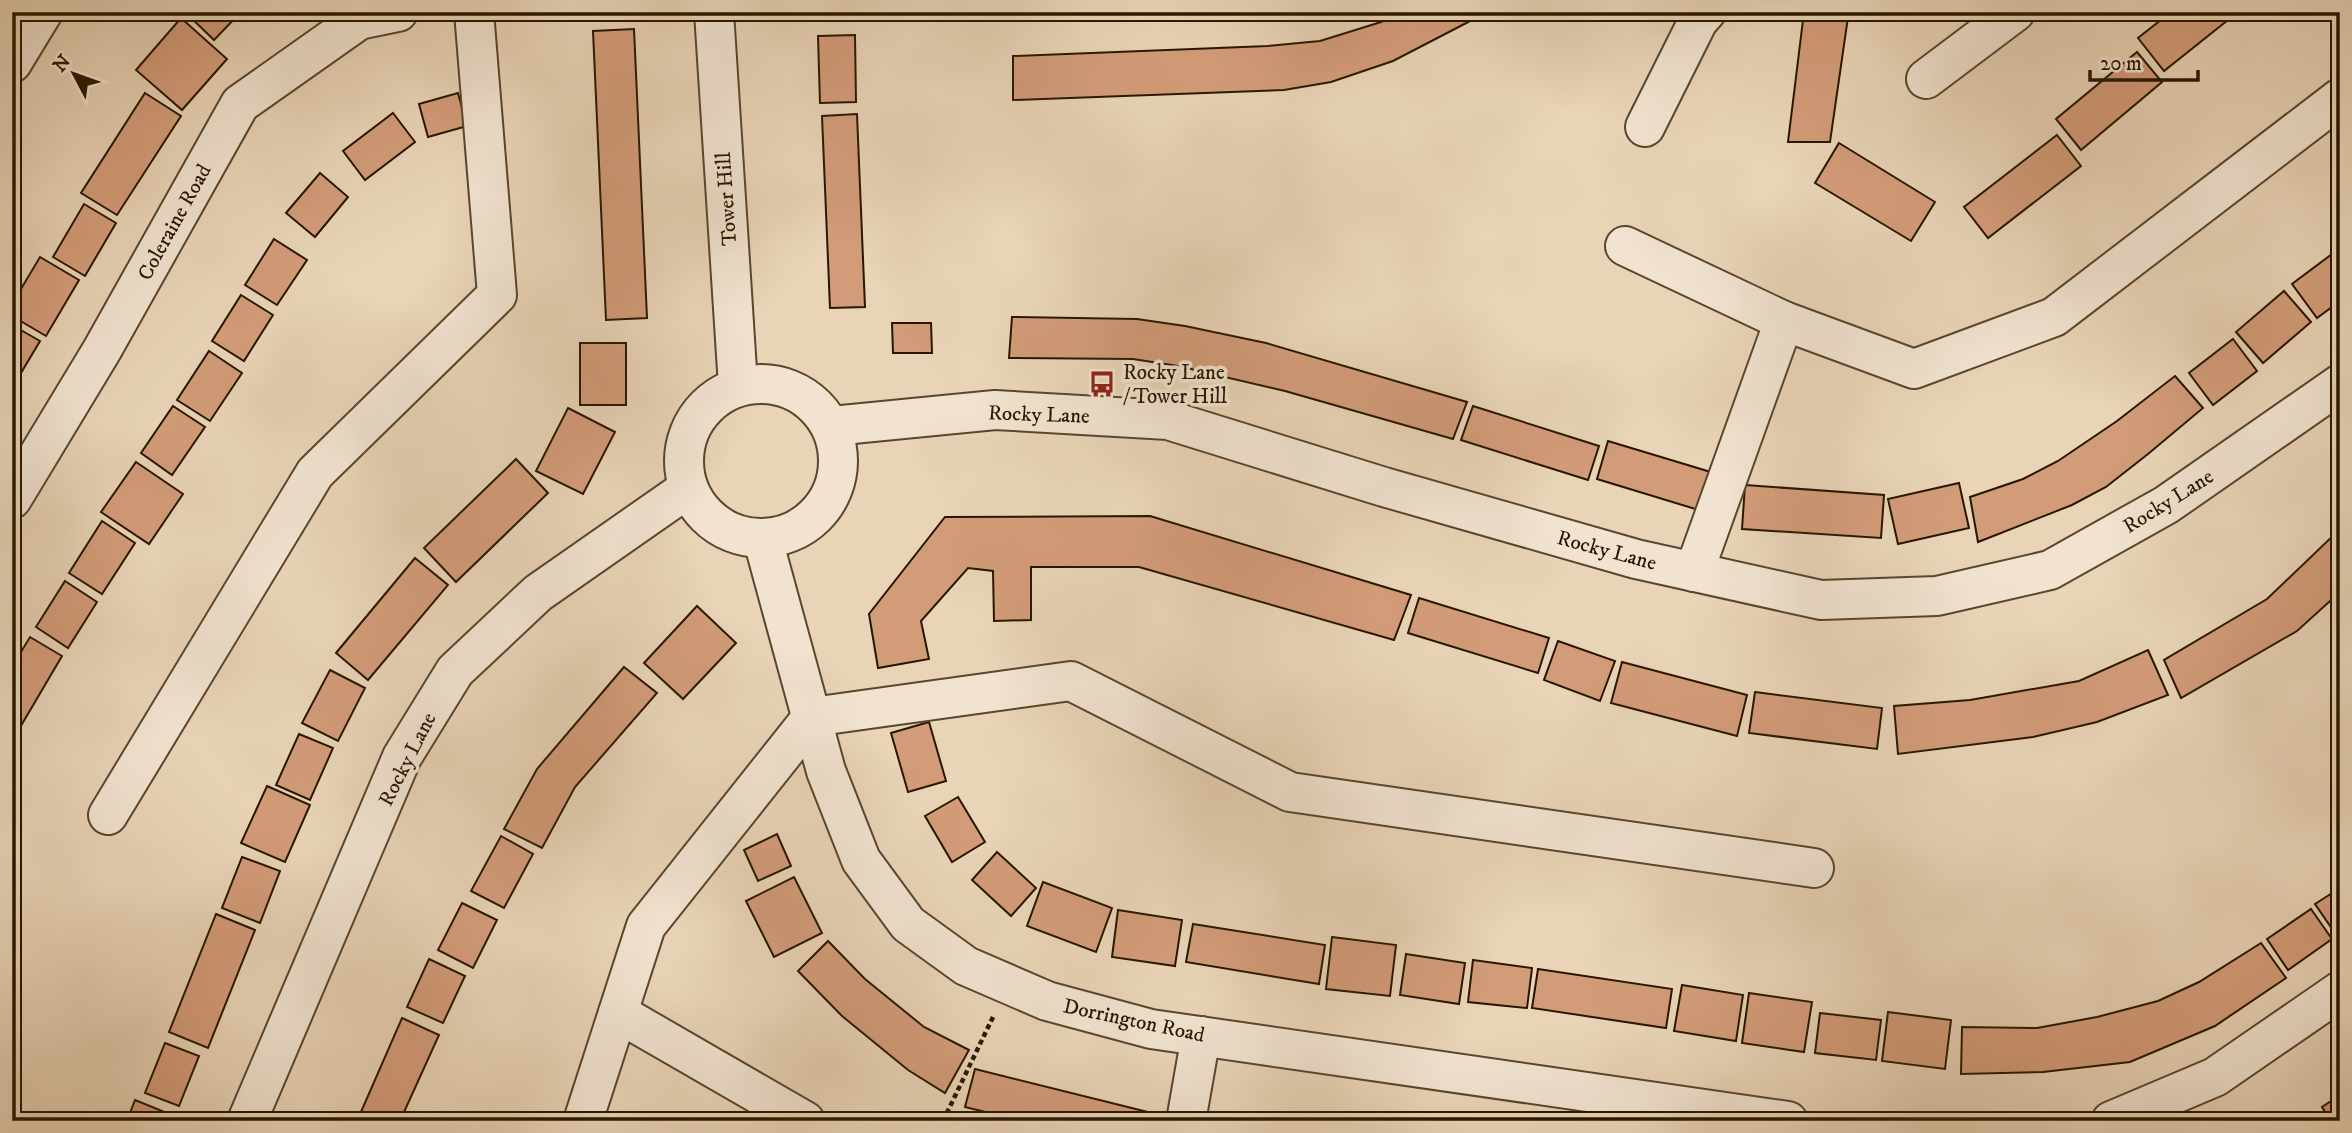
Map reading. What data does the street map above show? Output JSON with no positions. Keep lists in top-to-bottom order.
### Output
{
  "streets": {
    "street": [
      "Tower Hill",
      "Coleraine Road",
      "Rocky Lane",
      "Dorrington Road"
    ]
  },
  "crossings": [
    ["Tower Hill", "Rocky Lane"],
    ["Tower Hill", "Dorrington Road"],
    ["Rocky Lane", "Dorrington Road"]
  ],
  "places": {
    "bus stop": ["Rocky Lane / Tower Hill"]
  },
  "scale_bar": "20 m",
  "north": "top left"
}
